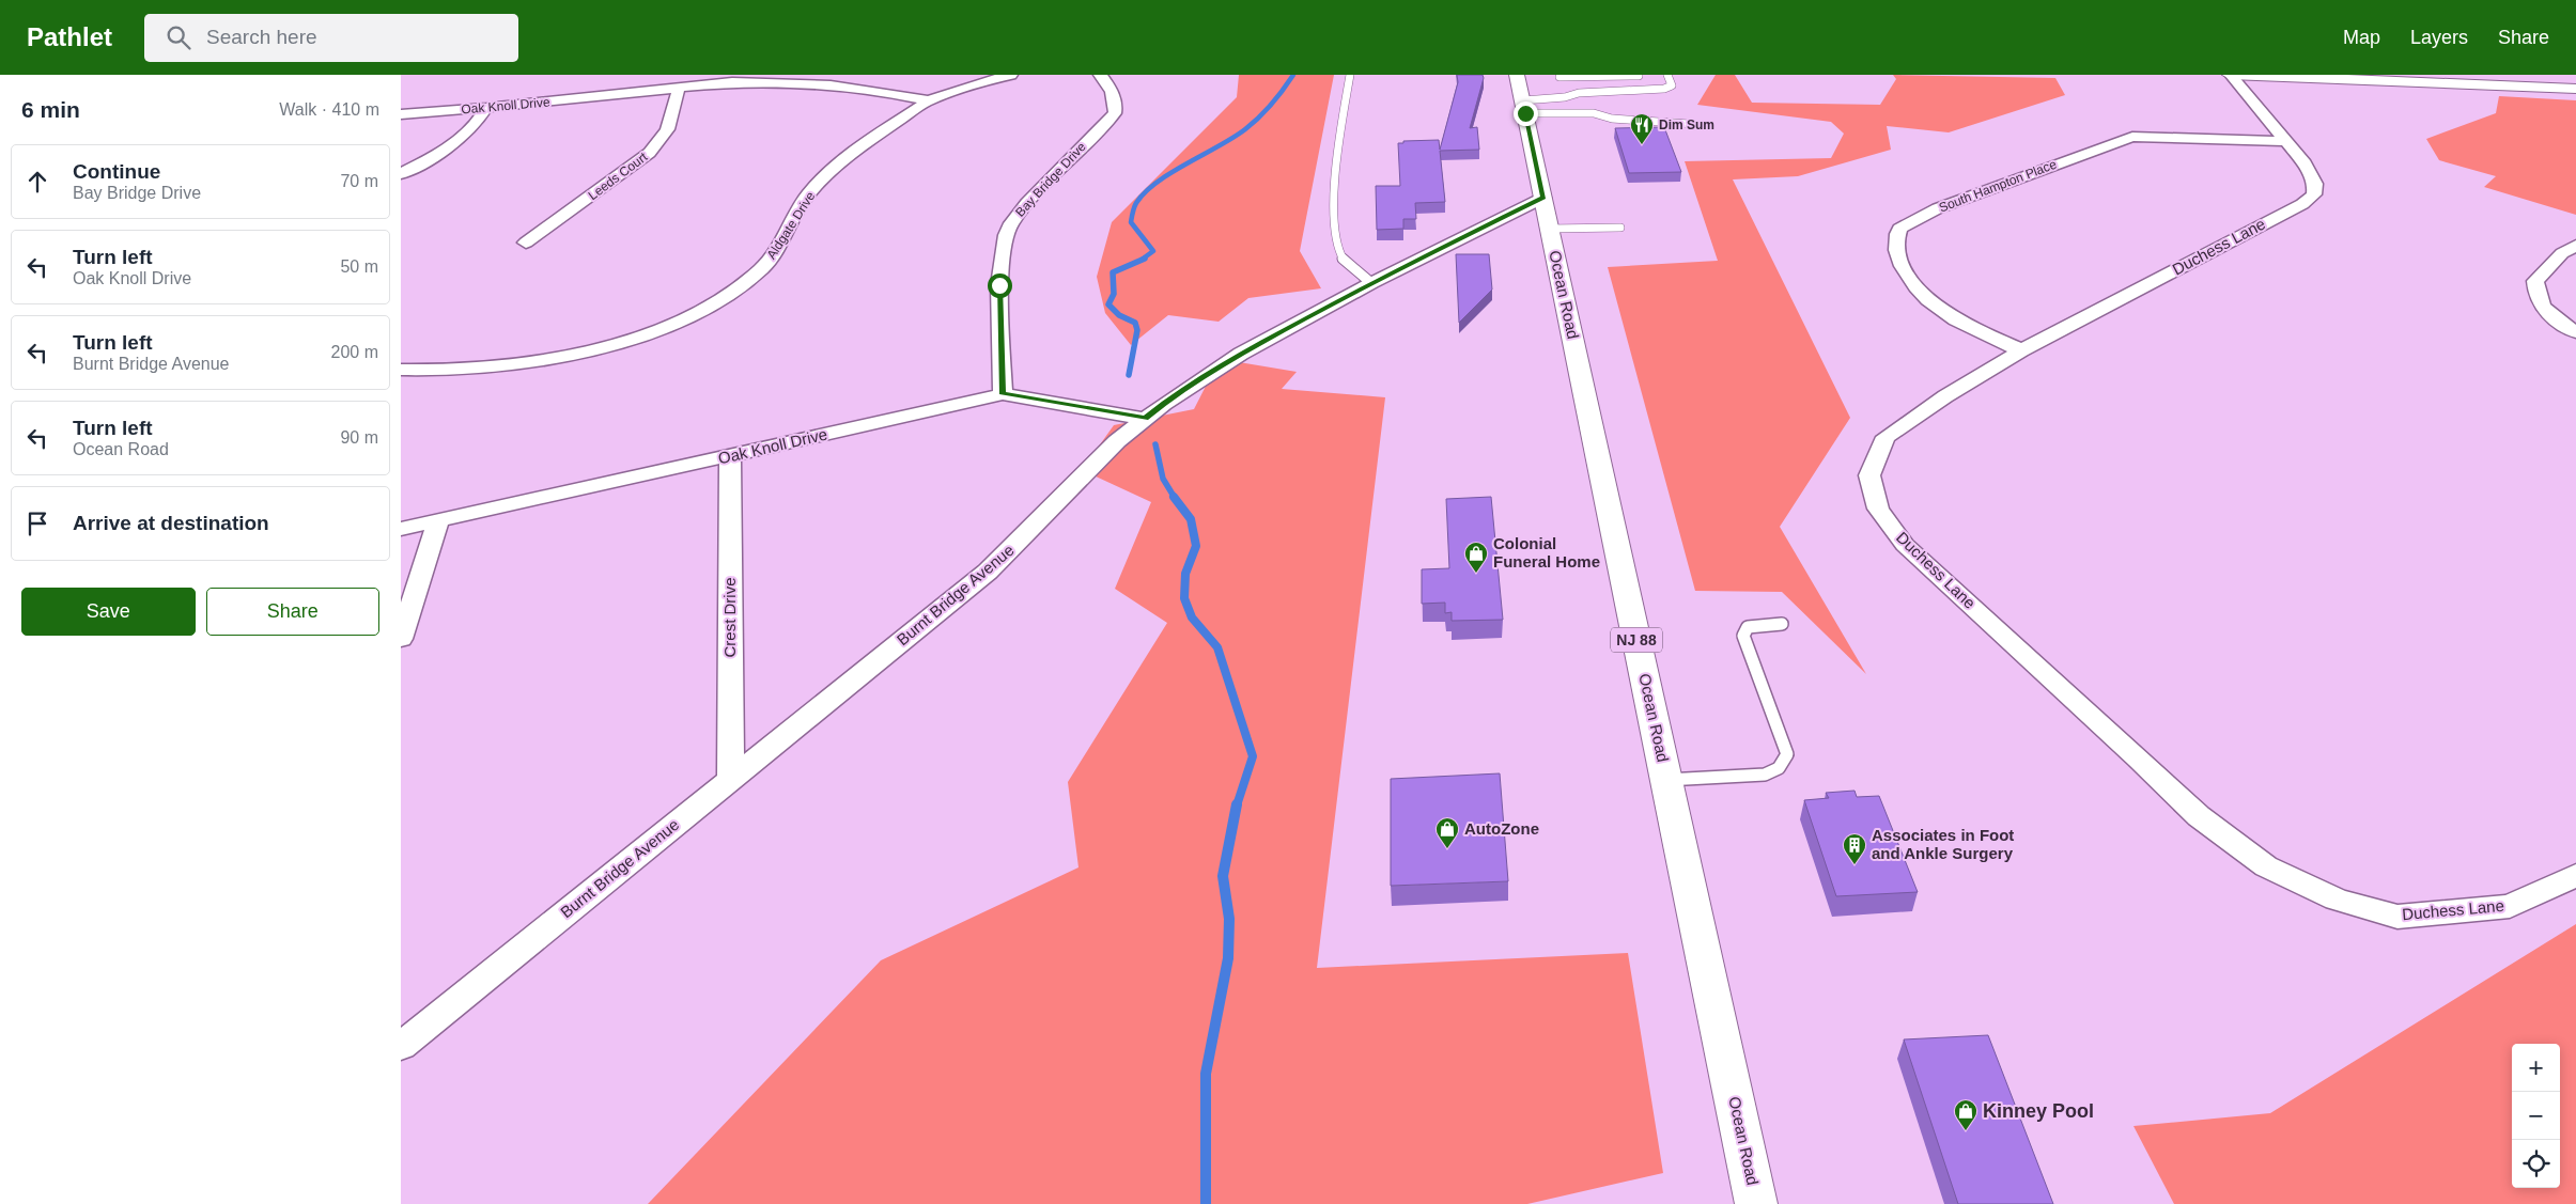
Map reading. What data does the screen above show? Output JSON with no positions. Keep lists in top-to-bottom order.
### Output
{
  "streets": {
    "main road": ["Ocean Road", "NJ 88"],
    "street": [
      "Oak Knoll Drive",
      "Leeds Court",
      "Bay Bridge Drive",
      "South Hampton Place",
      "Aldgate Drive",
      "Duchess Lane",
      "Burnt Bridge Avenue",
      "Crest Drive"
    ]
  },
  "crossings": [
    ["Oak Knoll Drive", "Leeds Court"],
    ["Oak Knoll Drive", "Bay Bridge Drive"],
    ["Oak Knoll Drive", "Aldgate Drive"],
    ["Oak Knoll Drive", "Burnt Bridge Avenue"],
    ["Oak Knoll Drive", "Crest Drive"],
    ["South Hampton Place", "Duchess Lane"],
    ["Ocean Road", "Burnt Bridge Avenue"],
    ["Burnt Bridge Avenue", "Crest Drive"]
  ],
  "places": {
    "restaurant": ["Dim Sum"],
    "shop": ["Colonial Funeral Home", "AutoZone", "Kinney Pool"],
    "building": ["Associates in Foot and Ankle Surgery"]
  },
  "page": {
    "header": "Pathlet",
    "search": "Search here",
    "nav": ["Map", "Layers", "Share"],
    "heading": ["6 min", "Walk · 410 m"],
    "list": [
      ["Continue", "Bay Bridge Drive", "70 m"],
      ["Turn left", "Oak Knoll Drive", "50 m"],
      ["Turn left", "Burnt Bridge Avenue", "200 m"],
      ["Turn left", "Ocean Road", "90 m"],
      "Arrive at destination"
    ],
    "buttons": ["Save", "Share"],
    "map_buttons": ["+", "−"]
  }
}
